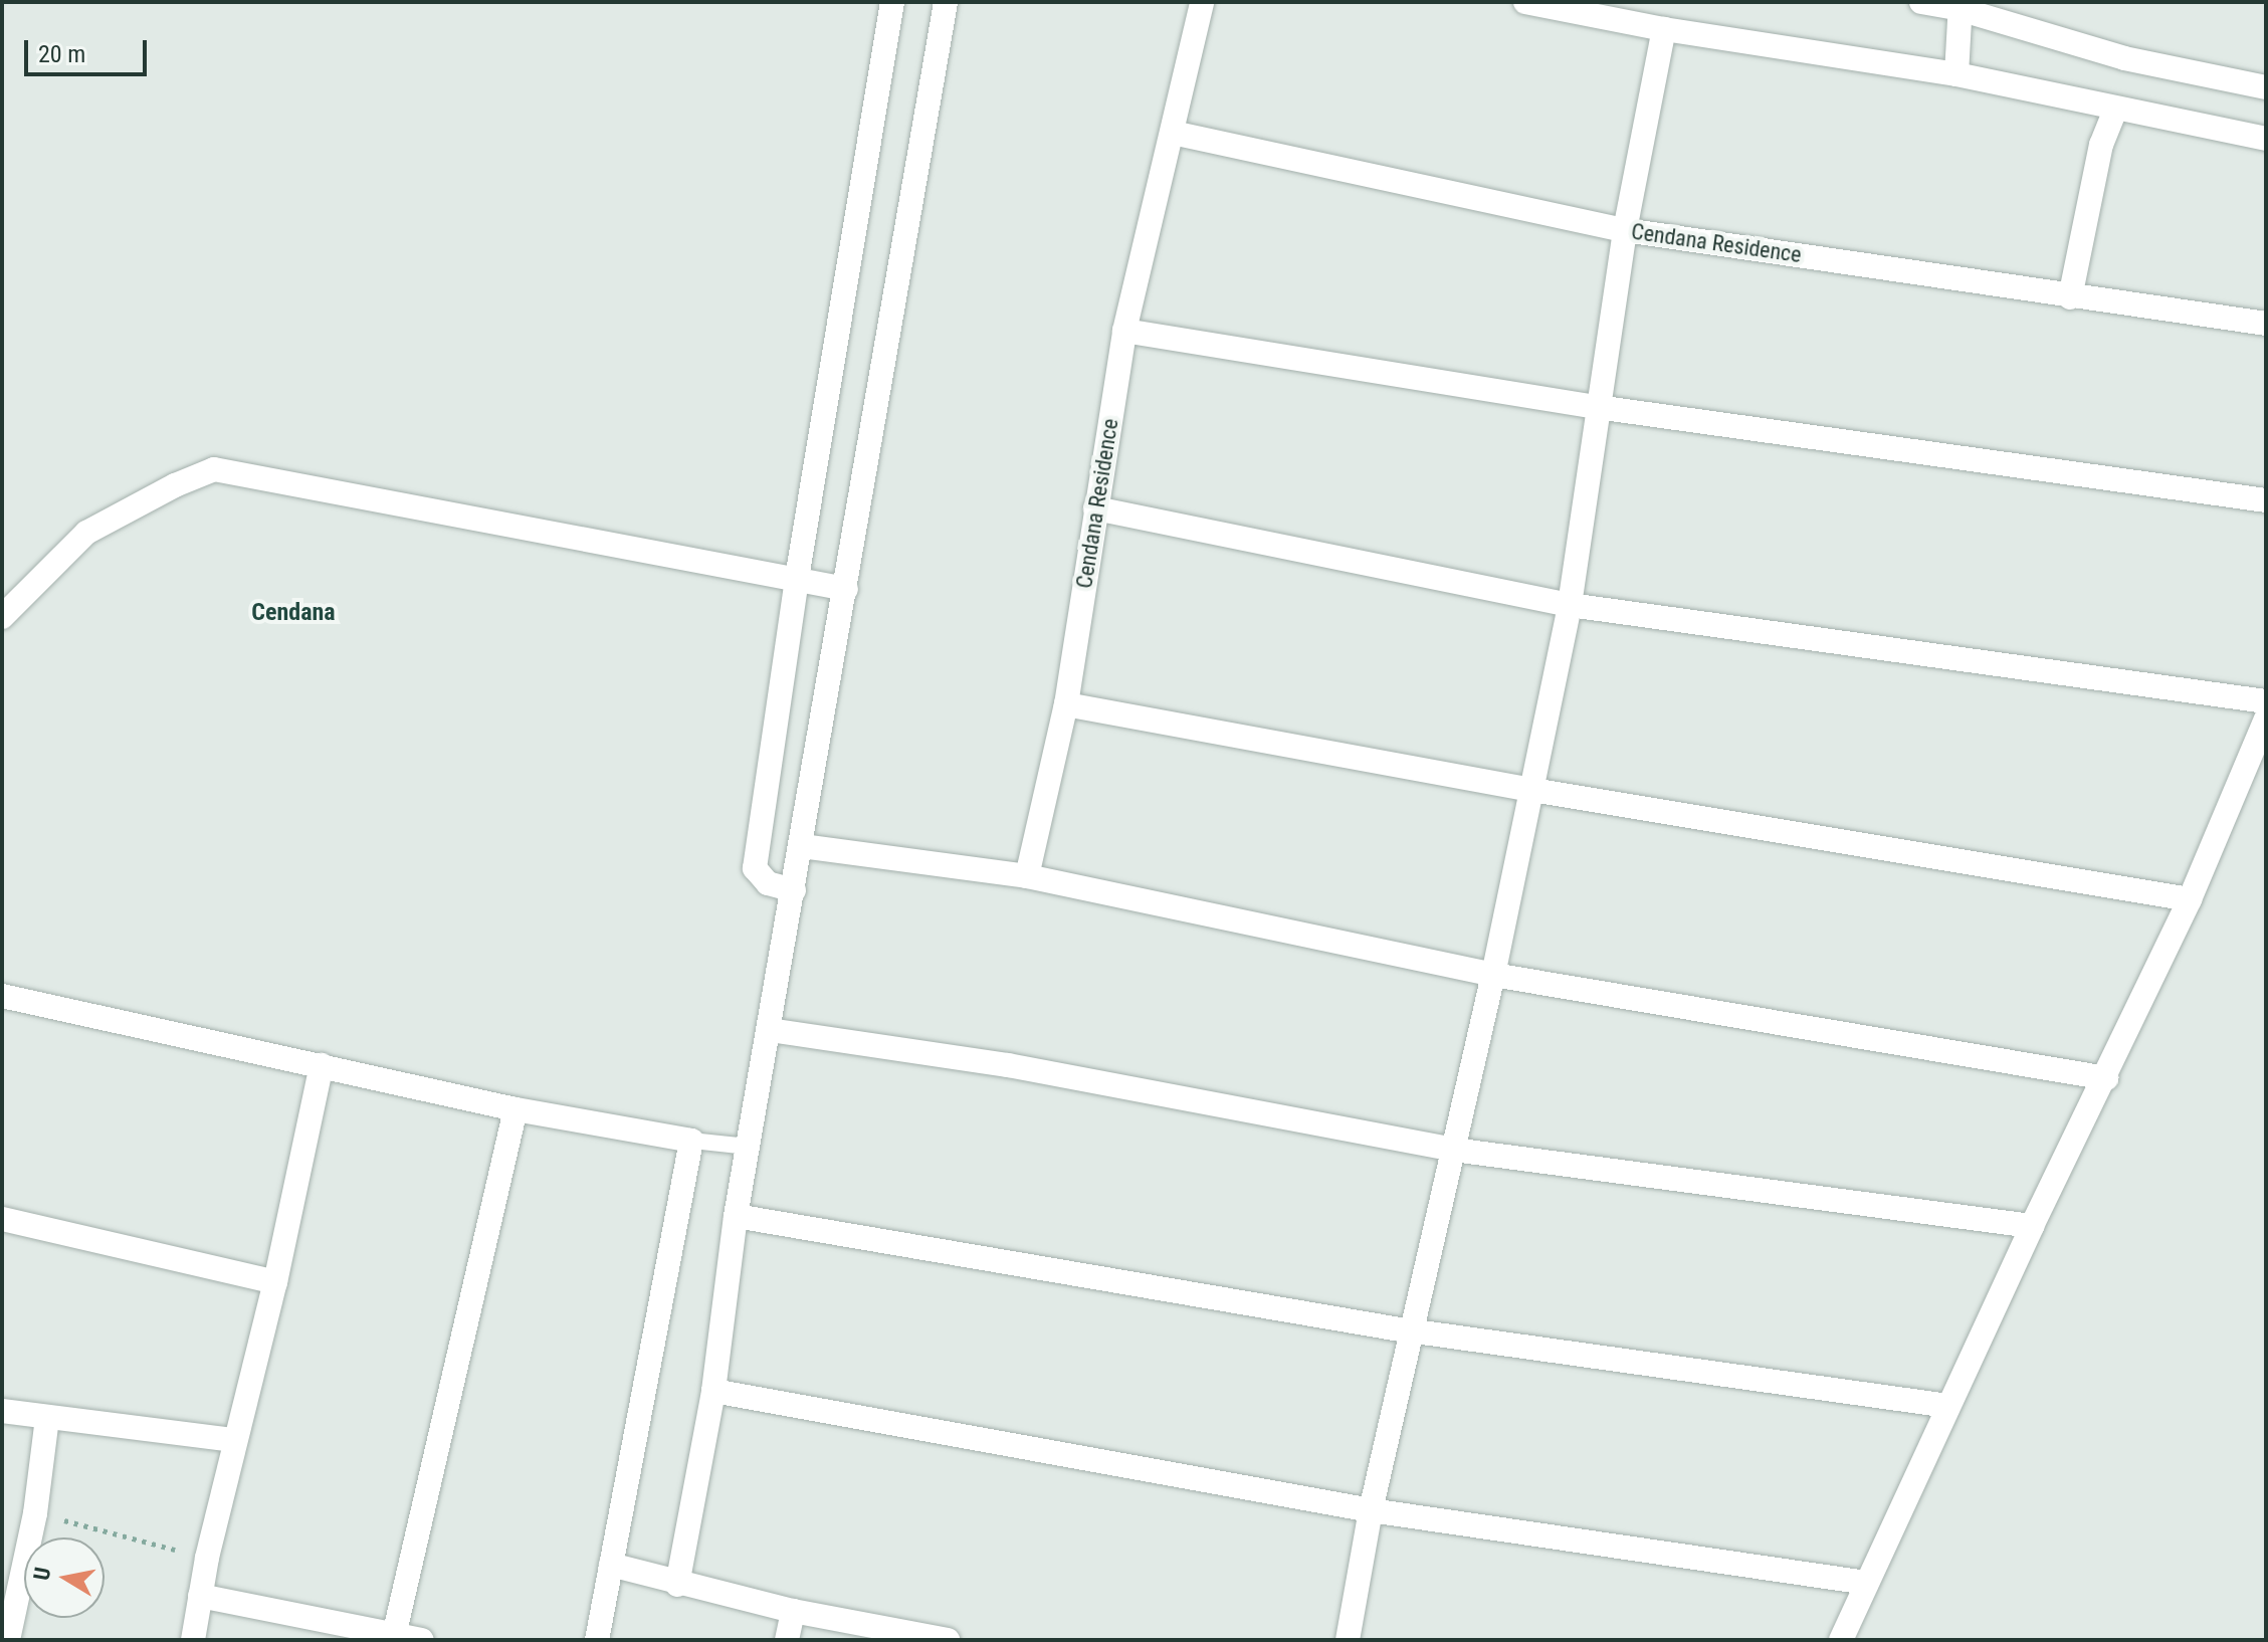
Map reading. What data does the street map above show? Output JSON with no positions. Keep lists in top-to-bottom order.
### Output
{
  "streets": {
    "street": ["Cendana Residence"]
  },
  "districts": ["Cendana"],
  "scale_bar": "20 m",
  "north": "left"
}
